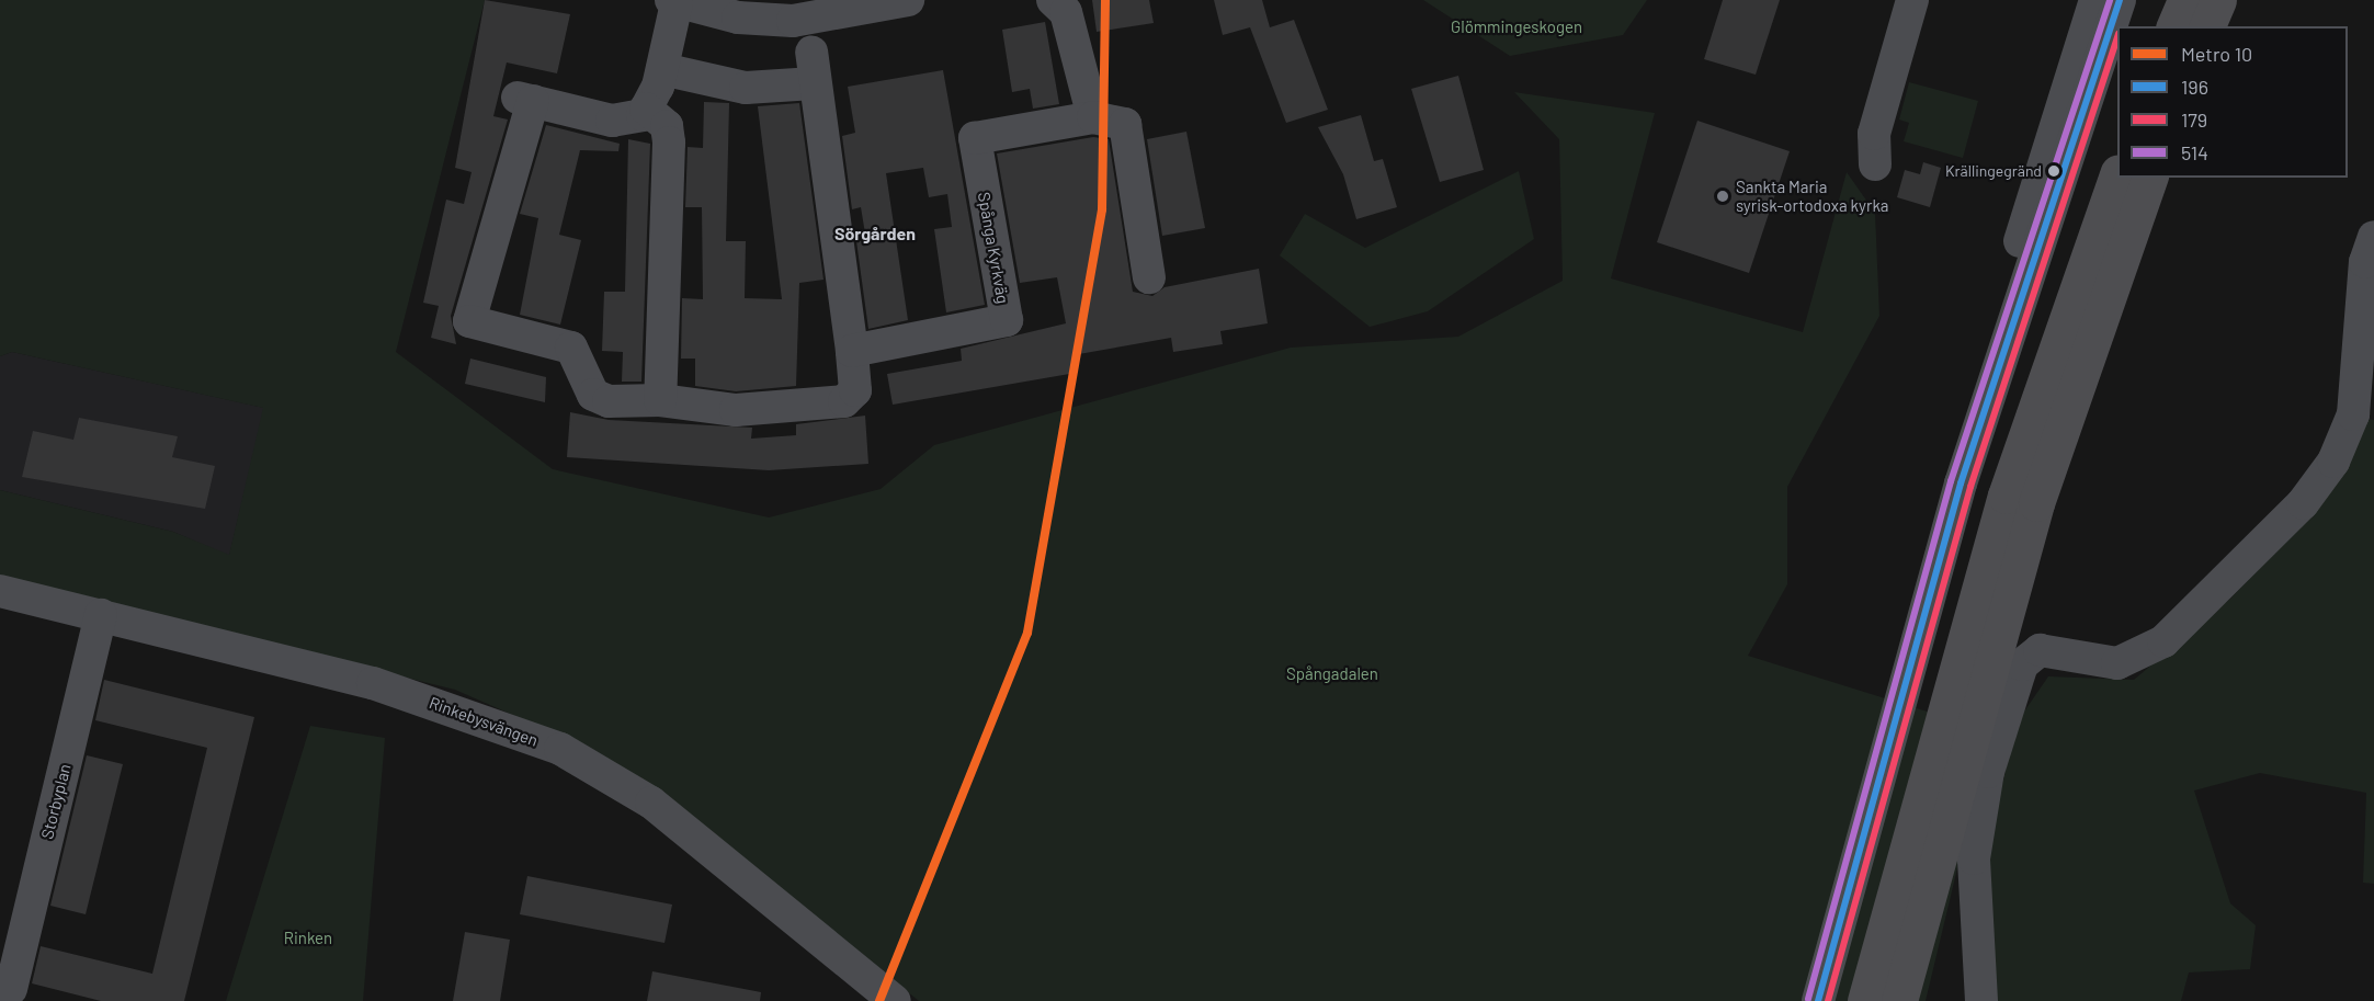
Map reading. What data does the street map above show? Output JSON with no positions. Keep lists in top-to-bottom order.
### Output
{
  "streets": {
    "street": ["Spånga Kyrkväg", "Rinkebysvängen", "Storbyplan"]
  },
  "crossings": [
    ["Rinkebysvängen", "Storbyplan"]
  ],
  "districts": ["Sörgården"],
  "parks": ["Glömmingeskogen", "Spångadalen", "Rinken"],
  "places": ["Krällingegränd", "Sankta Maria syrisk-ortodoxa kyrka"],
  "lines": [
    "metro line 10",
    "transit line 196",
    "transit line 514",
    "transit line 179"
  ],
  "legend": [
    "Metro 10",
    "196",
    "179",
    "514"
  ]
}
